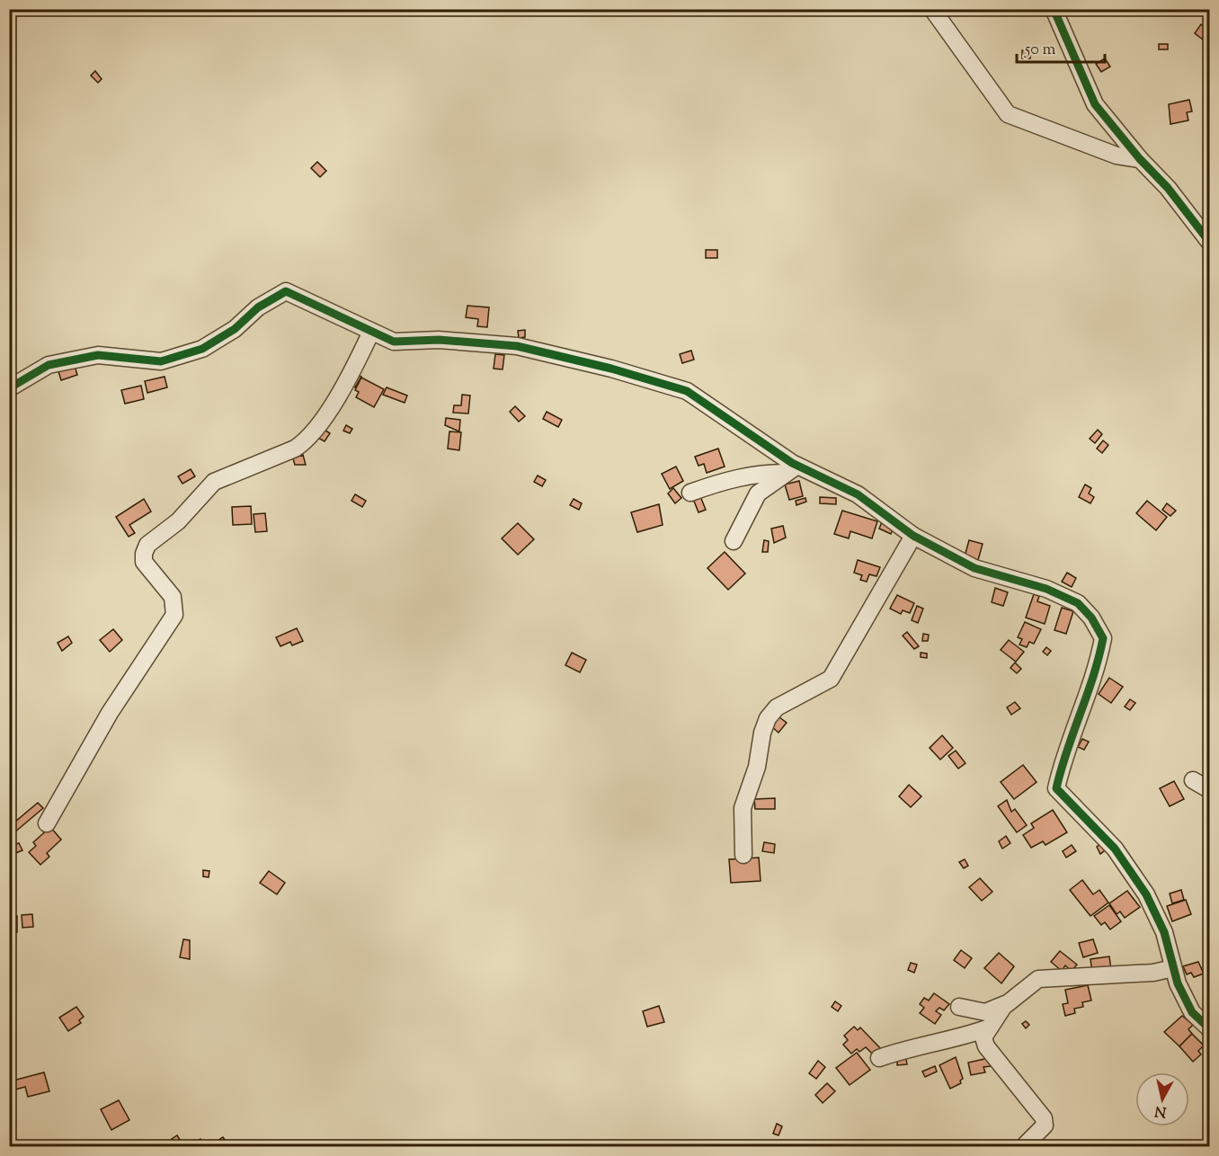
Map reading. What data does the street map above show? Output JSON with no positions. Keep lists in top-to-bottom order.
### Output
{
  "scale_bar": "50 m",
  "north": "bottom"
}
